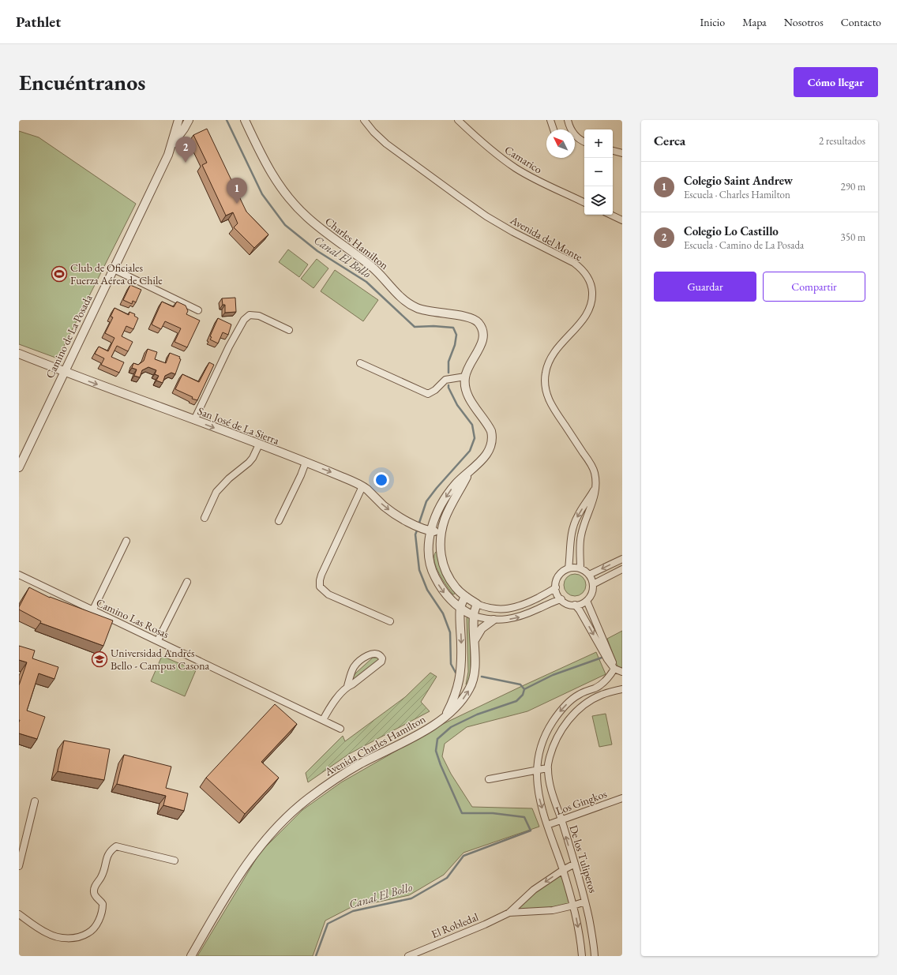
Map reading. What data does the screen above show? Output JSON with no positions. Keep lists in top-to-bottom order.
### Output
{
  "streets": {
    "street": [
      "Camarico",
      "Avenida del Monte",
      "Charles Hamilton",
      "Camino de La Posada",
      "San José de La Sierra",
      "Camino Las Rosas",
      "Avenida Charles Hamilton",
      "Los Gingkos",
      "De los Tuliperos",
      "El Robledal"
    ]
  },
  "crossings": [
    ["Charles Hamilton", "San José de La Sierra"],
    ["Charles Hamilton", "Avenida Charles Hamilton"],
    ["Camino de La Posada", "San José de La Sierra"],
    ["Los Gingkos", "De los Tuliperos"],
    ["De los Tuliperos", "El Robledal"]
  ],
  "one_way": ["San José de La Sierra"],
  "water": ["Canal El Bollo"],
  "places": {
    "sports": ["Club de Oficiales Fuerza Aérea de Chile"],
    "school or university": ["Universidad Andrés Bello - Campus Casona"]
  },
  "north": "top left",
  "page": {
    "header": "Pathlet",
    "nav": [
      "Inicio",
      "Mapa",
      "Nosotros",
      "Contacto"
    ],
    "buttons": [
      "Cómo llegar",
      ["Guardar", "Compartir"]
    ],
    "title": "Encuéntranos",
    "heading": ["Cerca", "2 resultados"],
    "map_buttons": ["+", "−"],
    "pins": ["2", "1"],
    "list": [
      {
        "mark": "1",
        "name": "Colegio Saint Andrew",
        "note": "Escuela · Charles Hamilton",
        "value": "290 m"
      },
      {
        "mark": "2",
        "name": "Colegio Lo Castillo",
        "note": "Escuela · Camino de La Posada",
        "value": "350 m"
      }
    ]
  }
}
